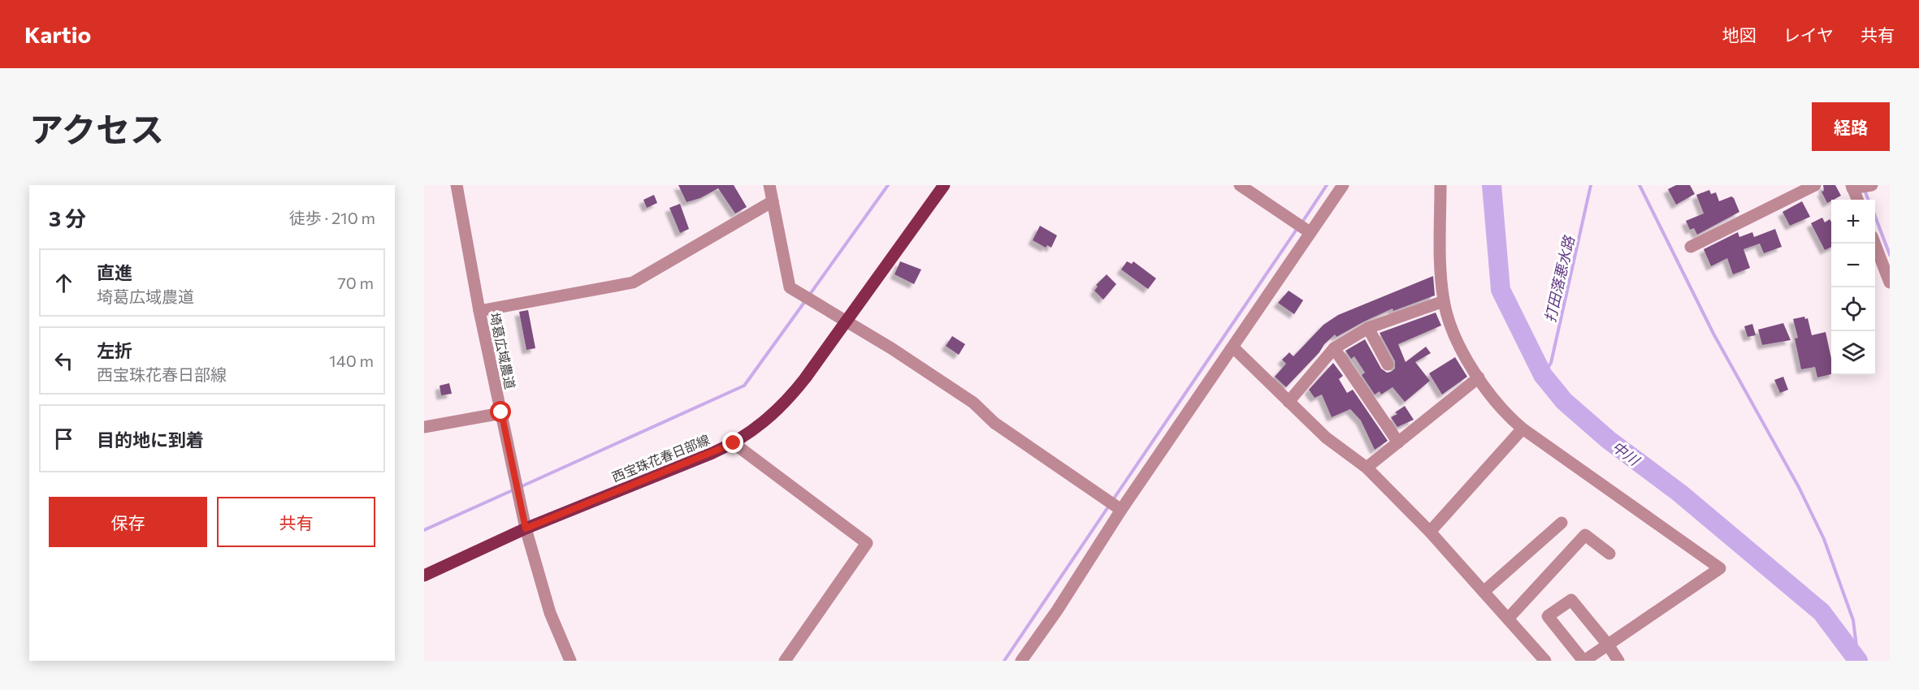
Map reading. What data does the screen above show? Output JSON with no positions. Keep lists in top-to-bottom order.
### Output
{
  "streets": {
    "main road": ["西宝珠花春日部線"],
    "street": ["埼葛広域農道"]
  },
  "crossings": [
    ["埼葛広域農道", "西宝珠花春日部線"]
  ],
  "water": ["打田落悪水路", "中川"],
  "page": {
    "header": "Kartio",
    "nav": ["地図", "レイヤ", "共有"],
    "title": "アクセス",
    "buttons": [
      "経路",
      ["保存", "共有"]
    ],
    "heading": ["3 分", "徒歩 · 210 m"],
    "map_buttons": ["+", "−"],
    "list": [
      ["直進", "埼葛広域農道", "70 m"],
      ["左折", "西宝珠花春日部線", "140 m"],
      "目的地に到着"
    ]
  }
}
